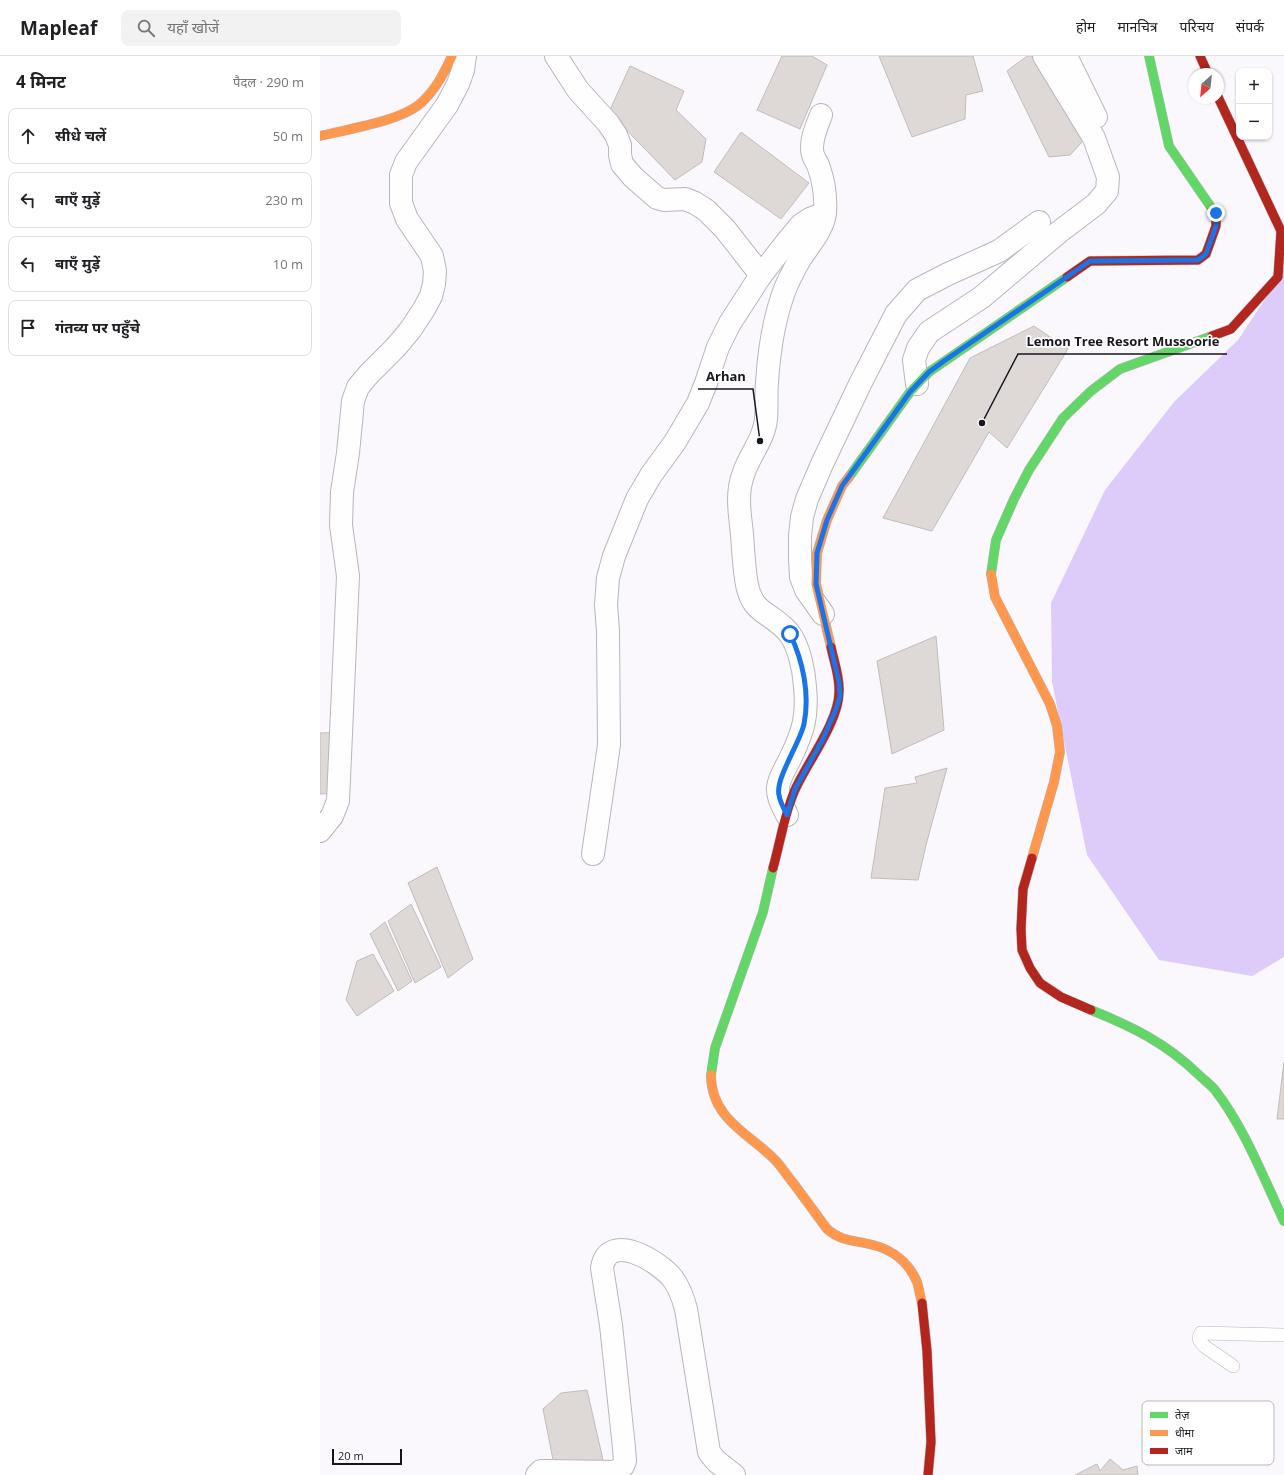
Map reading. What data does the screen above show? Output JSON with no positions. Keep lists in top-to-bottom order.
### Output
{
  "places": ["Lemon Tree Resort Mussoorie", "Arhan"],
  "legend": ["तेज़", "धीमा", "जाम"],
  "scale_bar": "20 m",
  "north": "bottom left",
  "page": {
    "header": "Mapleaf",
    "search": "यहाँ खोजें",
    "nav": [
      "होम",
      "मानचित्र",
      "परिचय",
      "संपर्क"
    ],
    "heading": ["4 मिनट", "पैदल · 290 m"],
    "map_buttons": ["+", "−"],
    "list": [
      ["सीधे चलें", "50 m"],
      ["बाएँ मुड़ें", "230 m"],
      ["बाएँ मुड़ें", "10 m"],
      "गंतव्य पर पहुँचे"
    ],
    "scale": "20 m"
  }
}
